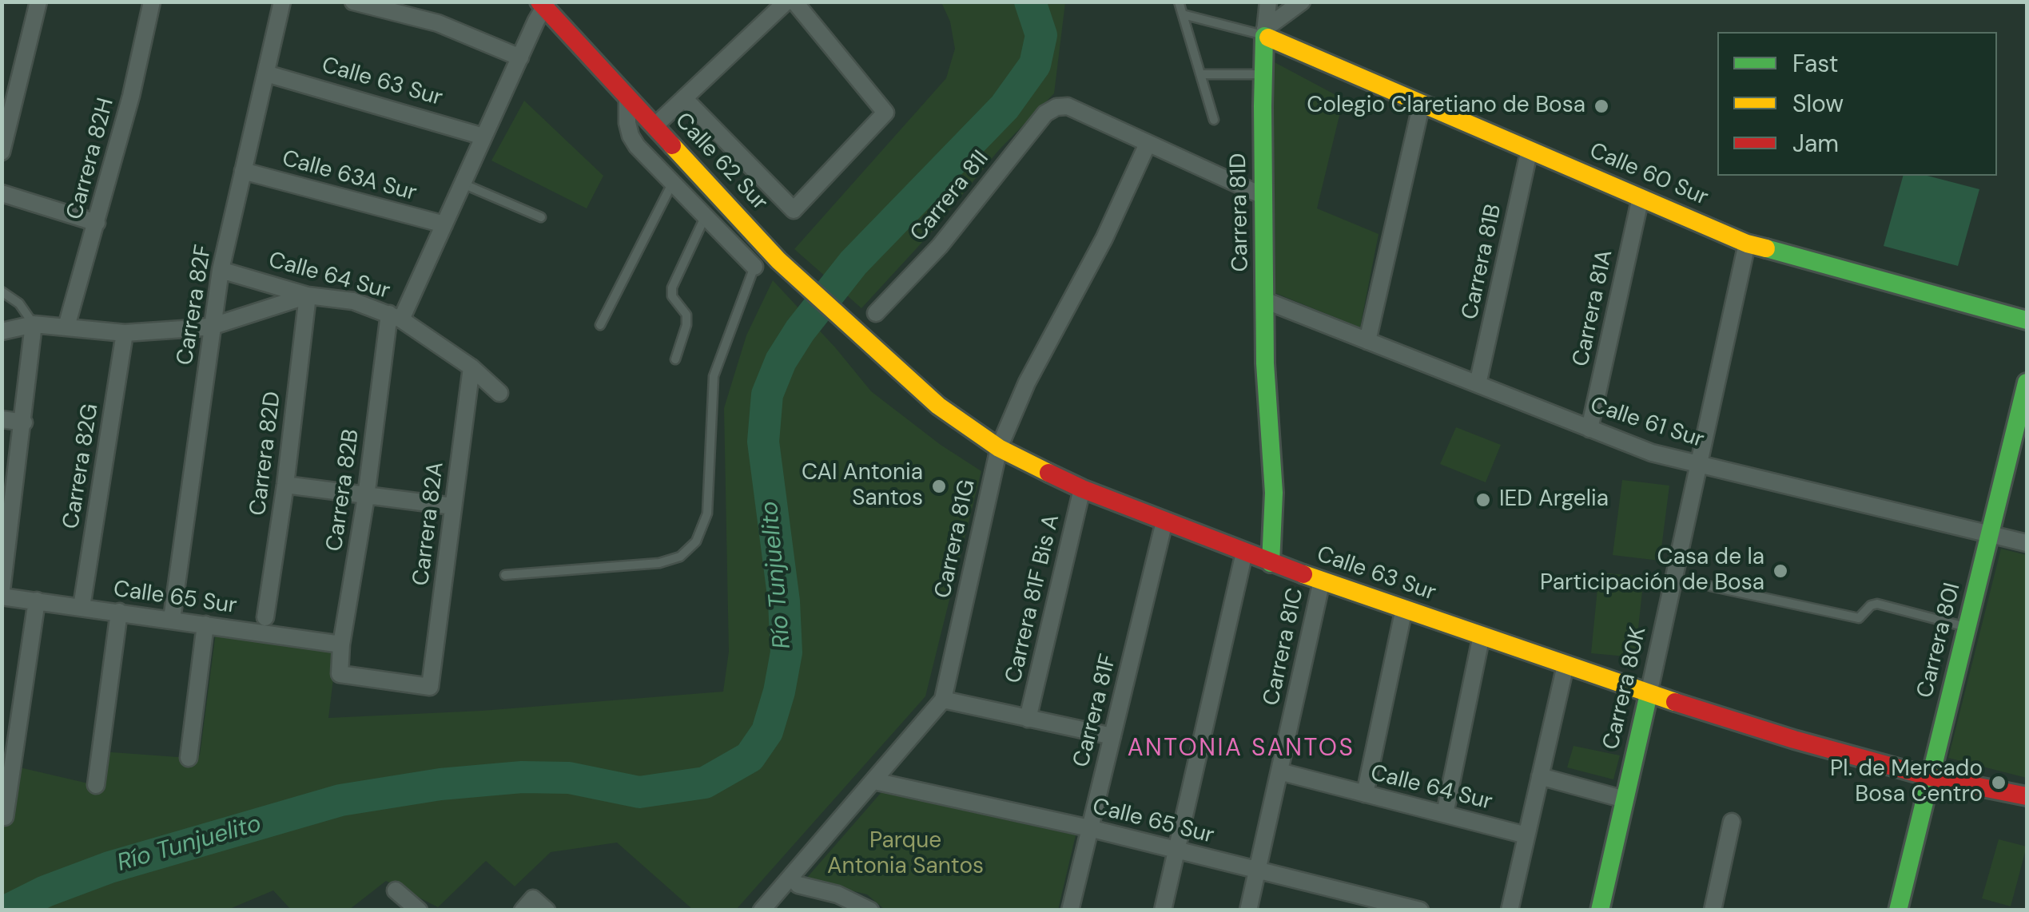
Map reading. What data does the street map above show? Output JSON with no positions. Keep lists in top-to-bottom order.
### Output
{
  "streets": {
    "street": [
      "Calle 63 Sur",
      "Carrera 82H",
      "Calle 62 Sur",
      "Calle 60 Sur",
      "Calle 63A Sur",
      "Carrera 81I",
      "Carrera 81D",
      "Carrera 81B",
      "Calle 64 Sur",
      "Carrera 82F",
      "Carrera 81A",
      "Calle 61 Sur",
      "Carrera 82D",
      "Carrera 82G",
      "Carrera 82B",
      "Carrera 82A",
      "Carrera 81G",
      "Calle 65 Sur",
      "Carrera 81F Bis A",
      "Carrera 80I",
      "Carrera 81C",
      "Carrera 80K",
      "Carrera 81F"
    ]
  },
  "crossings": [
    ["Calle 63 Sur", "Calle 62 Sur"],
    ["Calle 63 Sur", "Carrera 81D"],
    ["Calle 63 Sur", "Carrera 82F"],
    ["Calle 63 Sur", "Carrera 82B"],
    ["Calle 63 Sur", "Carrera 81G"],
    ["Calle 63 Sur", "Carrera 81F Bis A"],
    ["Calle 63 Sur", "Carrera 80I"],
    ["Calle 63 Sur", "Carrera 81C"],
    ["Calle 63 Sur", "Carrera 80K"],
    ["Calle 63 Sur", "Carrera 81F"],
    ["Calle 62 Sur", "Carrera 82B"],
    ["Calle 60 Sur", "Carrera 81D"],
    ["Calle 60 Sur", "Carrera 81B"],
    ["Calle 60 Sur", "Carrera 81A"],
    ["Calle 60 Sur", "Carrera 80K"],
    ["Calle 63A Sur", "Carrera 82F"],
    ["Calle 63A Sur", "Carrera 82B"],
    ["Carrera 81I", "Carrera 81G"],
    ["Carrera 81D", "Calle 61 Sur"],
    ["Carrera 81D", "Calle 65 Sur"],
    ["Carrera 81B", "Calle 61 Sur"],
    ["Calle 64 Sur", "Carrera 82F"],
    ["Calle 64 Sur", "Carrera 82D"],
    ["Calle 64 Sur", "Carrera 82B"],
    ["Calle 64 Sur", "Carrera 82A"],
    ["Calle 64 Sur", "Carrera 81C"],
    ["Carrera 82F", "Calle 65 Sur"],
    ["Carrera 81A", "Calle 61 Sur"],
    ["Calle 61 Sur", "Carrera 80I"],
    ["Calle 61 Sur", "Carrera 80K"],
    ["Carrera 82G", "Calle 65 Sur"],
    ["Carrera 82B", "Carrera 82A"],
    ["Carrera 82B", "Calle 65 Sur"],
    ["Carrera 81G", "Calle 65 Sur"],
    ["Calle 65 Sur", "Carrera 81C"],
    ["Calle 65 Sur", "Carrera 81F"]
  ],
  "districts": ["ANTONIA SANTOS"],
  "water": ["Río Tunjuelito"],
  "parks": ["Parque Antonia Santos"],
  "places": [
    "Colegio Claretiano de Bosa",
    "CAI Antonia Santos",
    "IED Argelia",
    "Casa de la Participación de Bosa",
    "Pl. de Mercado Bosa Centro"
  ],
  "legend": ["Fast", "Slow", "Jam"]
}
